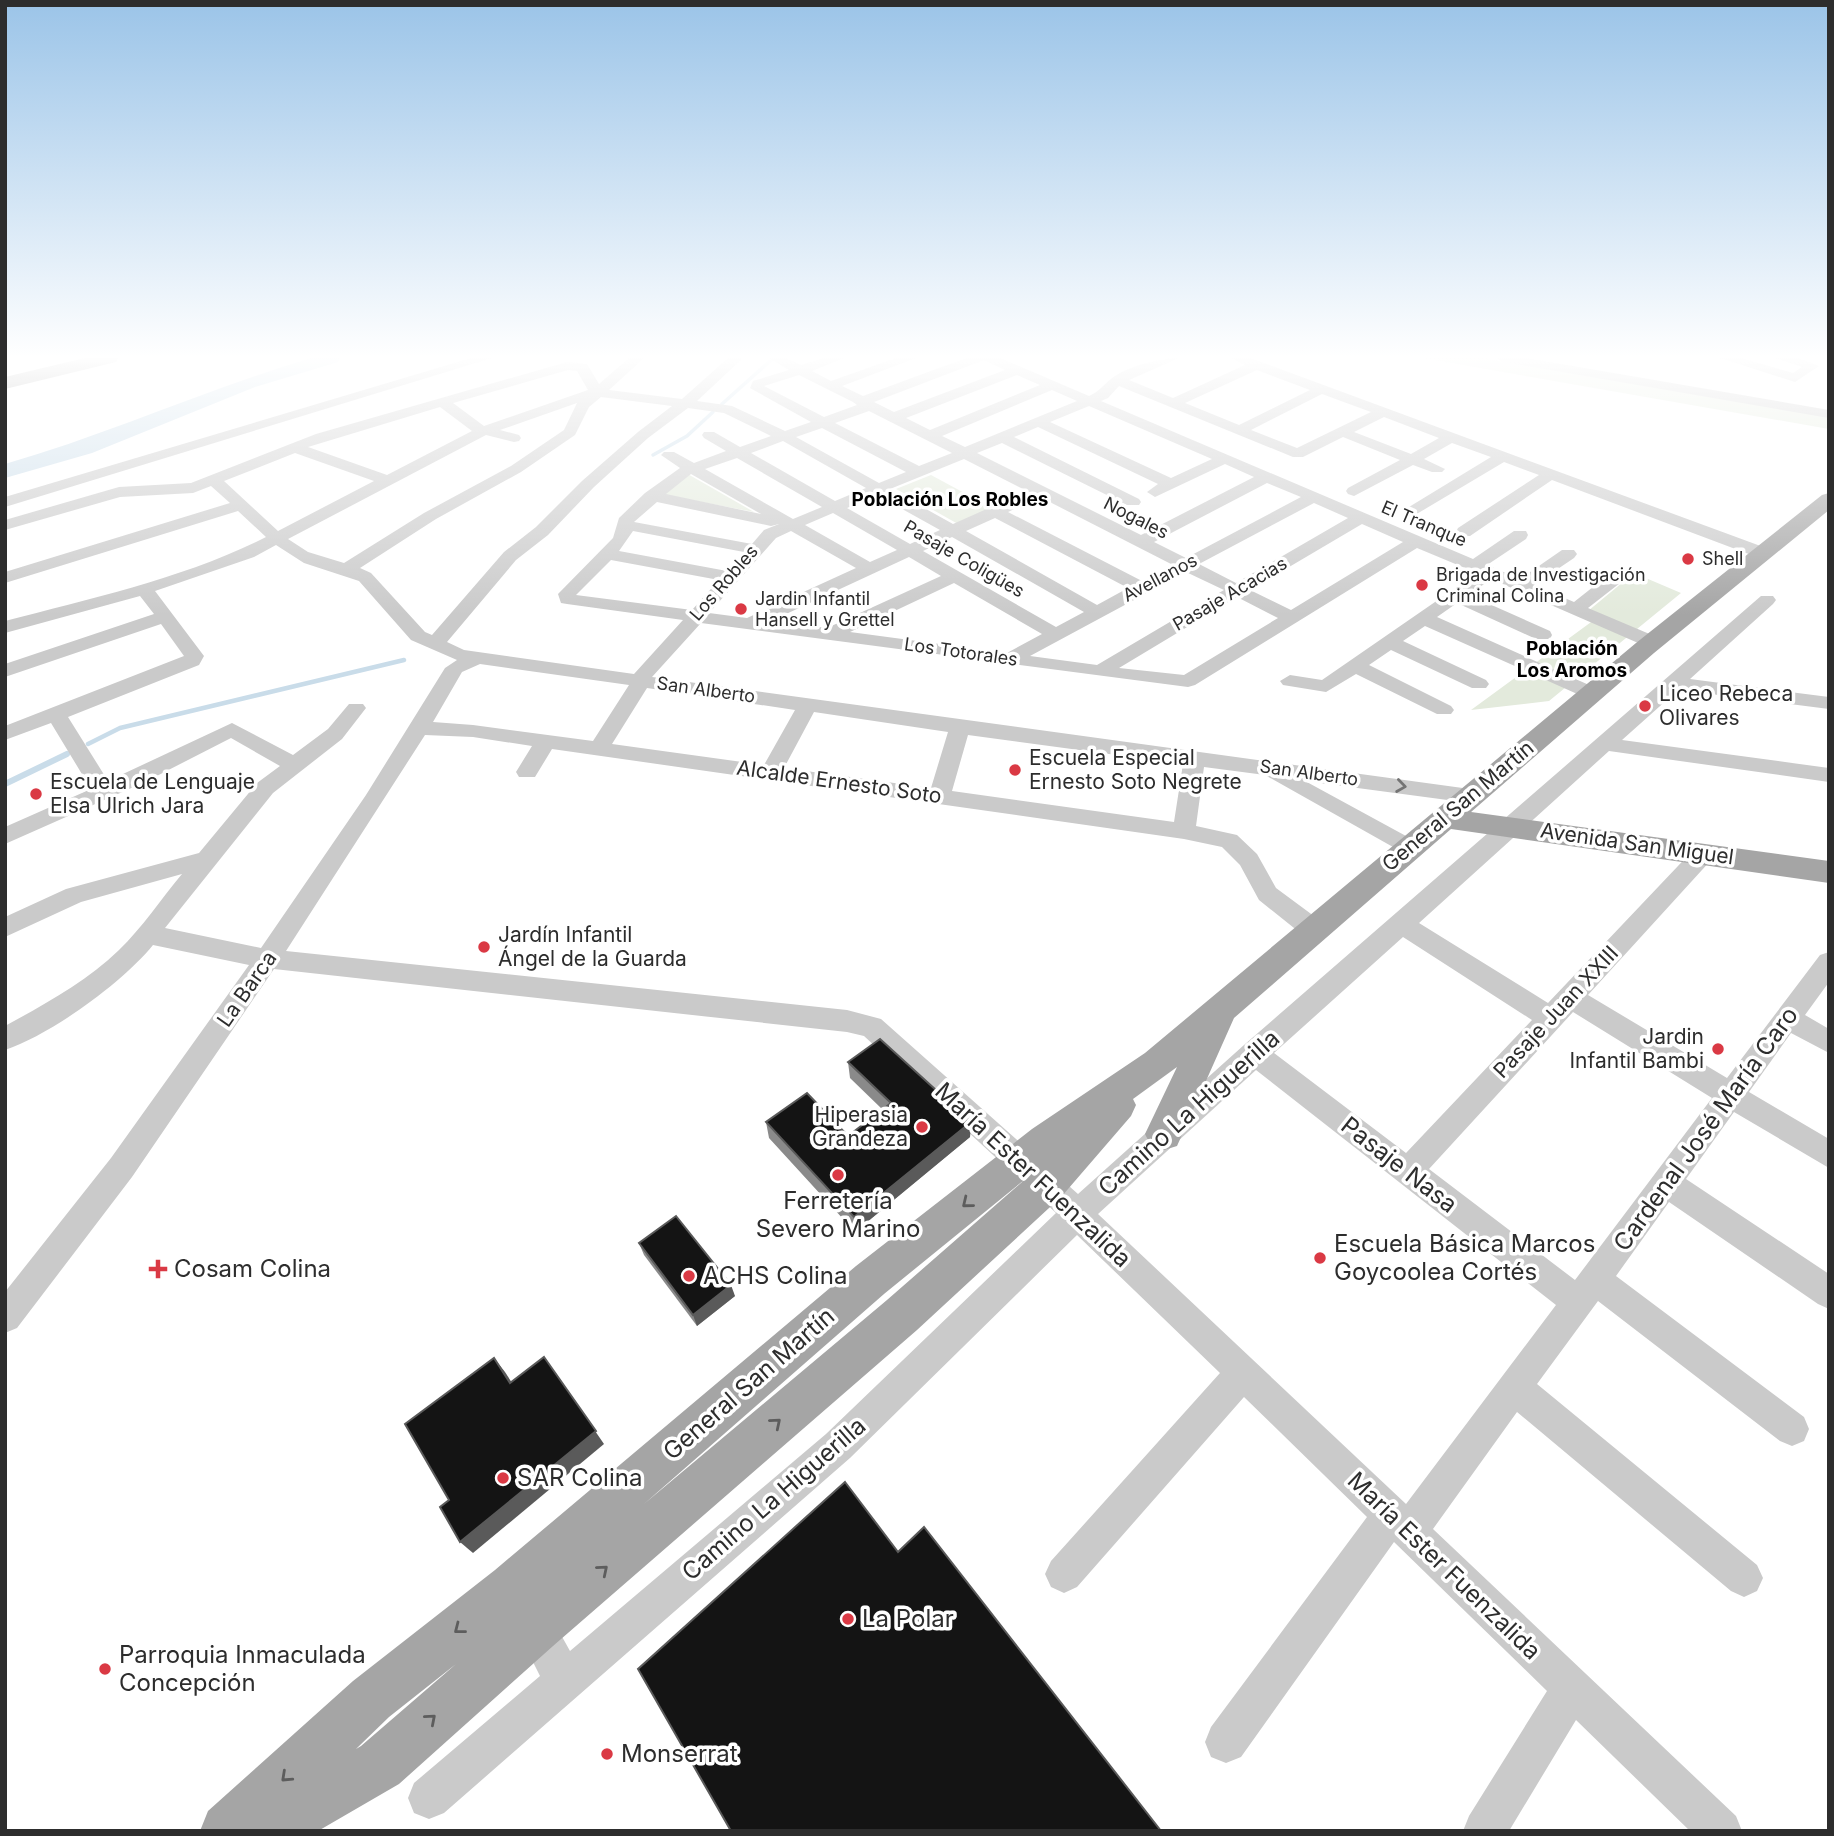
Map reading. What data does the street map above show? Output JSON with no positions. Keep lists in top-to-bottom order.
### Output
{
  "streets": {
    "main road": ["General San Martín", "Avenida San Miguel"],
    "street": [
      "Nogales",
      "El Tranque",
      "Pasaje Coligües",
      "Avellanos",
      "Los Robles",
      "Pasaje Acacias",
      "Los Totorales",
      "San Alberto",
      "Alcalde Ernesto Soto",
      "La Barca",
      "Pasaje Juan XXIII",
      "Camino La Higuerilla",
      "Cardenal José María Caro",
      "Pasaje Nasa",
      "María Ester Fuenzalida"
    ]
  },
  "crossings": [
    ["Nogales", "Avellanos"],
    ["Nogales", "Los Robles"],
    ["Nogales", "Pasaje Acacias"],
    ["Nogales", "Los Totorales"],
    ["El Tranque", "Avellanos"],
    ["El Tranque", "Pasaje Acacias"],
    ["El Tranque", "General San Martín"],
    ["Pasaje Coligües", "Avellanos"],
    ["Pasaje Coligües", "Los Robles"],
    ["Avellanos", "Los Totorales"],
    ["Los Robles", "Los Totorales"],
    ["Los Robles", "San Alberto"],
    ["Los Robles", "Alcalde Ernesto Soto"],
    ["Pasaje Acacias", "Los Totorales"],
    ["San Alberto", "General San Martín"],
    ["San Alberto", "La Barca"],
    ["Alcalde Ernesto Soto", "General San Martín"],
    ["Alcalde Ernesto Soto", "La Barca"],
    ["General San Martín", "Avenida San Miguel"],
    ["General San Martín", "Camino La Higuerilla"],
    ["General San Martín", "María Ester Fuenzalida"],
    ["Avenida San Miguel", "Pasaje Juan XXIII"],
    ["Avenida San Miguel", "Camino La Higuerilla"],
    ["La Barca", "María Ester Fuenzalida"],
    ["Pasaje Juan XXIII", "Pasaje Nasa"],
    ["Camino La Higuerilla", "Pasaje Nasa"],
    ["Camino La Higuerilla", "María Ester Fuenzalida"],
    ["Cardenal José María Caro", "Pasaje Nasa"],
    ["Cardenal José María Caro", "María Ester Fuenzalida"]
  ],
  "districts": ["Población Los Robles", "Población Los Aromos"],
  "places": {
    "other": [
      "Shell",
      "Brigada de Investigación Criminal Colina",
      "Jardin Infantil Hansell y Grettel",
      "Liceo Rebeca Olivares",
      "Escuela Especial Ernesto Soto Negrete",
      "Escuela de Lenguaje Elsa Ulrich Jara",
      "Jardín Infantil Ángel de la Guarda",
      "Jardin Infantil Bambi",
      "Hiperasia Grandeza",
      "Ferretería Severo Marino",
      "Escuela Básica Marcos Goycoolea Cortés",
      "ACHS Colina",
      "SAR Colina",
      "La Polar",
      "Parroquia Inmaculada Concepción",
      "Monserrat"
    ],
    "health": ["Cosam Colina"]
  }
}
